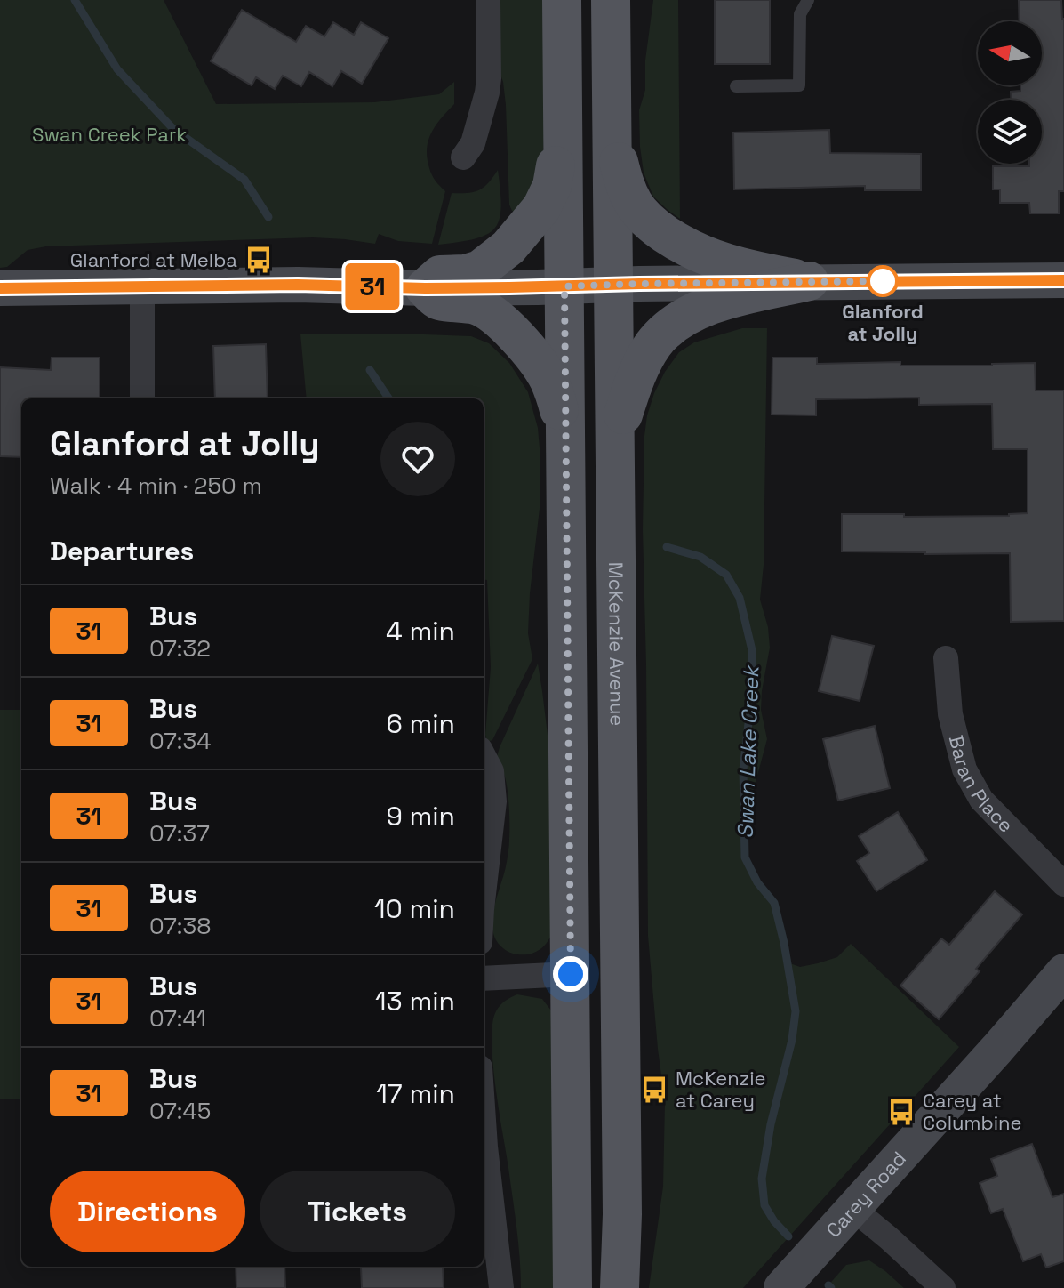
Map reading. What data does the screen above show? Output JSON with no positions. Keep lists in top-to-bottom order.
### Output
{
  "streets": {
    "main road": ["McKenzie Avenue", "Carey Road"],
    "street": ["Baran Place"]
  },
  "water": ["Swan Lake Creek"],
  "parks": ["Swan Creek Park"],
  "places": {
    "bus stop": ["Glanford at Melba", "McKenzie at Carey", "Carey at Columbine"],
    "other": ["Glanford at Jolly"]
  },
  "lines": ["bus line 31"],
  "north": "left",
  "page": {
    "on_map": "31",
    "heading": [
      ["Glanford at Jolly", "Walk · 4 min · 250 m"],
      "Departures"
    ],
    "list": [
      {
        "mark": "31",
        "name": "Bus",
        "note": "07:32",
        "value": "4 min"
      },
      {
        "mark": "31",
        "name": "Bus",
        "note": "07:34",
        "value": "6 min"
      },
      {
        "mark": "31",
        "name": "Bus",
        "note": "07:37",
        "value": "9 min"
      },
      {
        "mark": "31",
        "name": "Bus",
        "note": "07:38",
        "value": "10 min"
      },
      {
        "mark": "31",
        "name": "Bus",
        "note": "07:41",
        "value": "13 min"
      },
      {
        "mark": "31",
        "name": "Bus",
        "note": "07:45",
        "value": "17 min"
      }
    ],
    "buttons": ["Directions", "Tickets"]
  }
}
